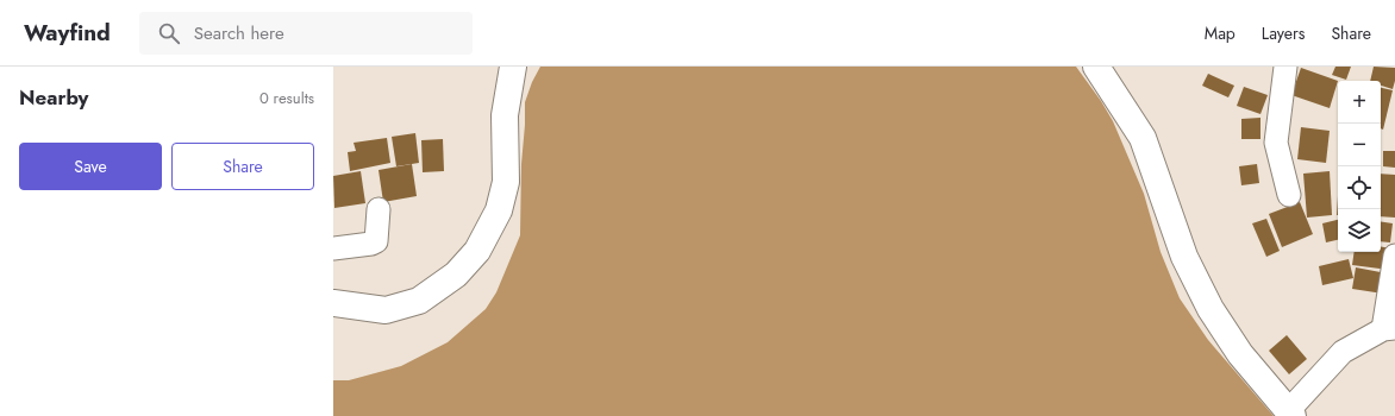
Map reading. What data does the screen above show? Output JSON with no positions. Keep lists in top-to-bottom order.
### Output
{
  "page": {
    "header": "Wayfind",
    "search": "Search here",
    "nav": ["Map", "Layers", "Share"],
    "heading": ["Nearby", "0 results"],
    "map_buttons": ["+", "−"],
    "buttons": ["Save", "Share"]
  }
}
